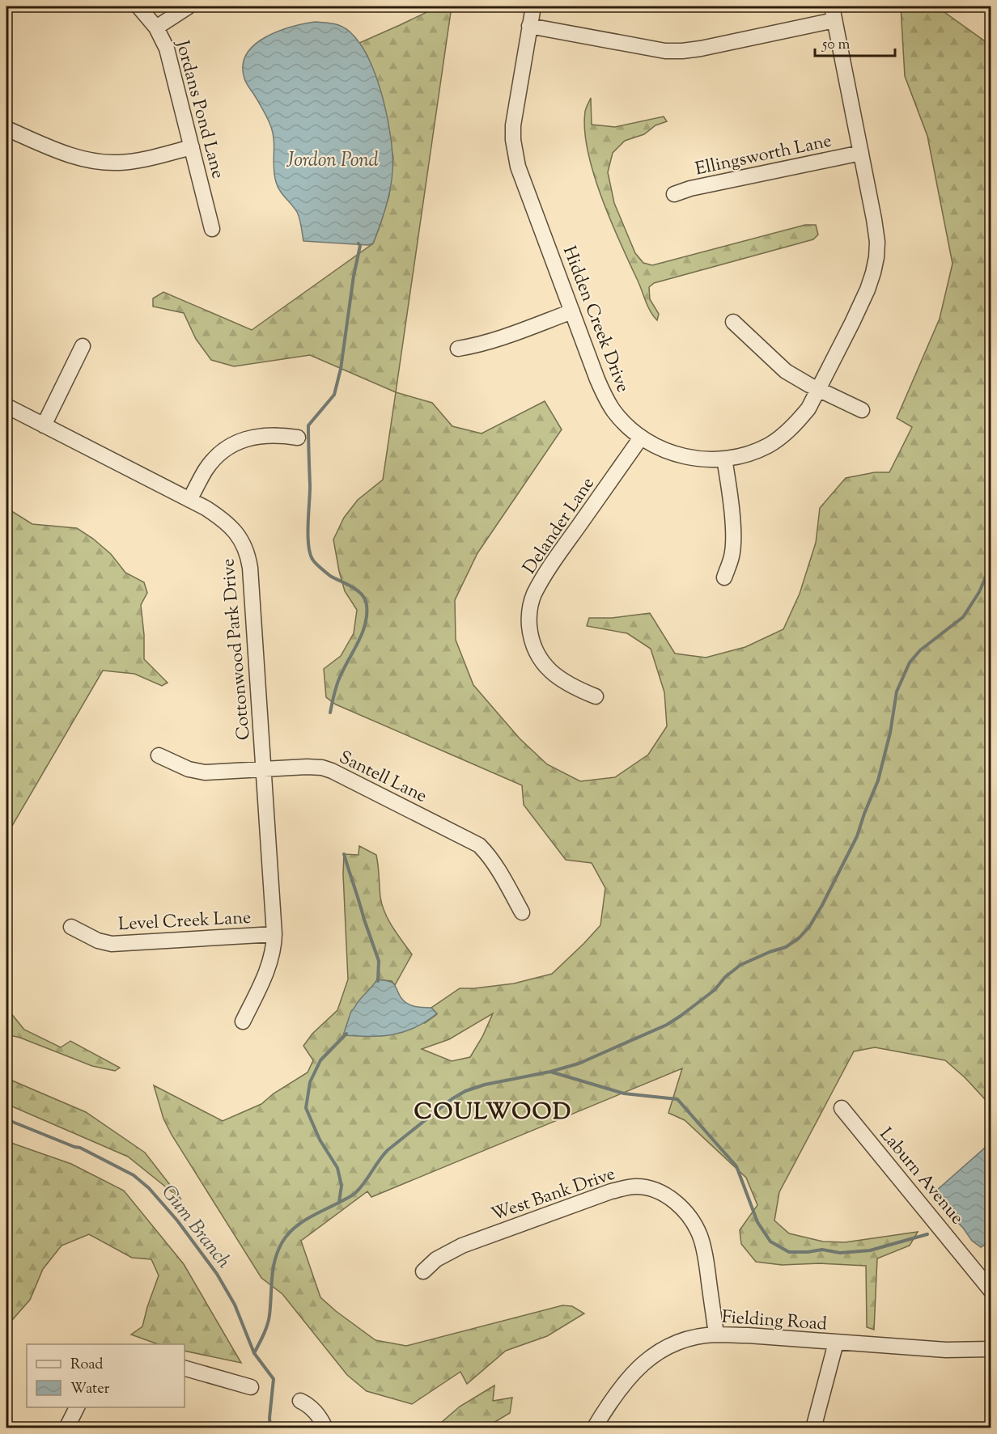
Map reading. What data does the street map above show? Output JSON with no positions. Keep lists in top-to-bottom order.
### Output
{
  "streets": {
    "street": [
      "Jordans Pond Lane",
      "Ellingsworth Lane",
      "Hidden Creek Drive",
      "Delander Lane",
      "Cottonwood Park Drive",
      "Santell Lane",
      "Level Creek Lane",
      "Laburn Avenue",
      "West Bank Drive",
      "Fielding Road"
    ]
  },
  "crossings": [
    ["Ellingsworth Lane", "Hidden Creek Drive"],
    ["Hidden Creek Drive", "Delander Lane"],
    ["Cottonwood Park Drive", "Santell Lane"],
    ["Cottonwood Park Drive", "Level Creek Lane"],
    ["West Bank Drive", "Fielding Road"]
  ],
  "districts": ["COULWOOD"],
  "water": ["Jordon Pond", "Gum Branch"],
  "legend": ["Road", "Water"],
  "scale_bar": "50 m"
}
